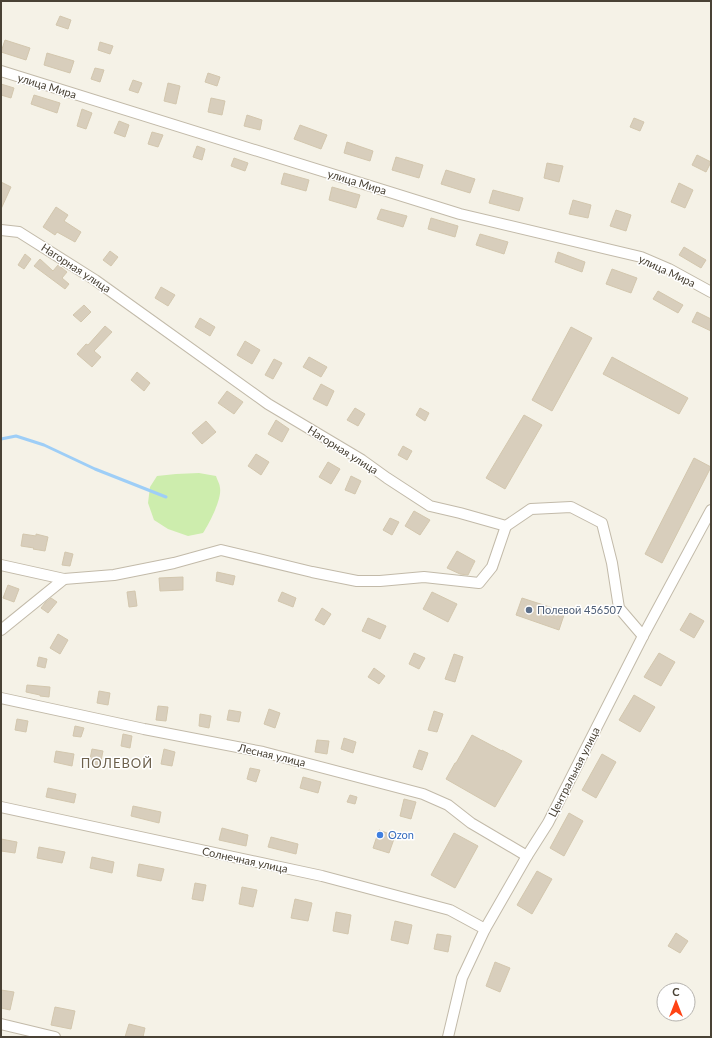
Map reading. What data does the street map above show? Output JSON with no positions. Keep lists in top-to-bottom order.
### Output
{
  "streets": {
    "street": [
      "улица Мира",
      "Нагорная улица",
      "Лесная улица",
      "Центральная улица",
      "Солнечная улица"
    ]
  },
  "crossings": [
    ["Лесная улица", "Центральная улица"],
    ["Центральная улица", "Солнечная улица"]
  ],
  "districts": ["ПОЛЕВОЙ"],
  "places": ["Полевой 456507", "Ozon"],
  "north": "top"
}
